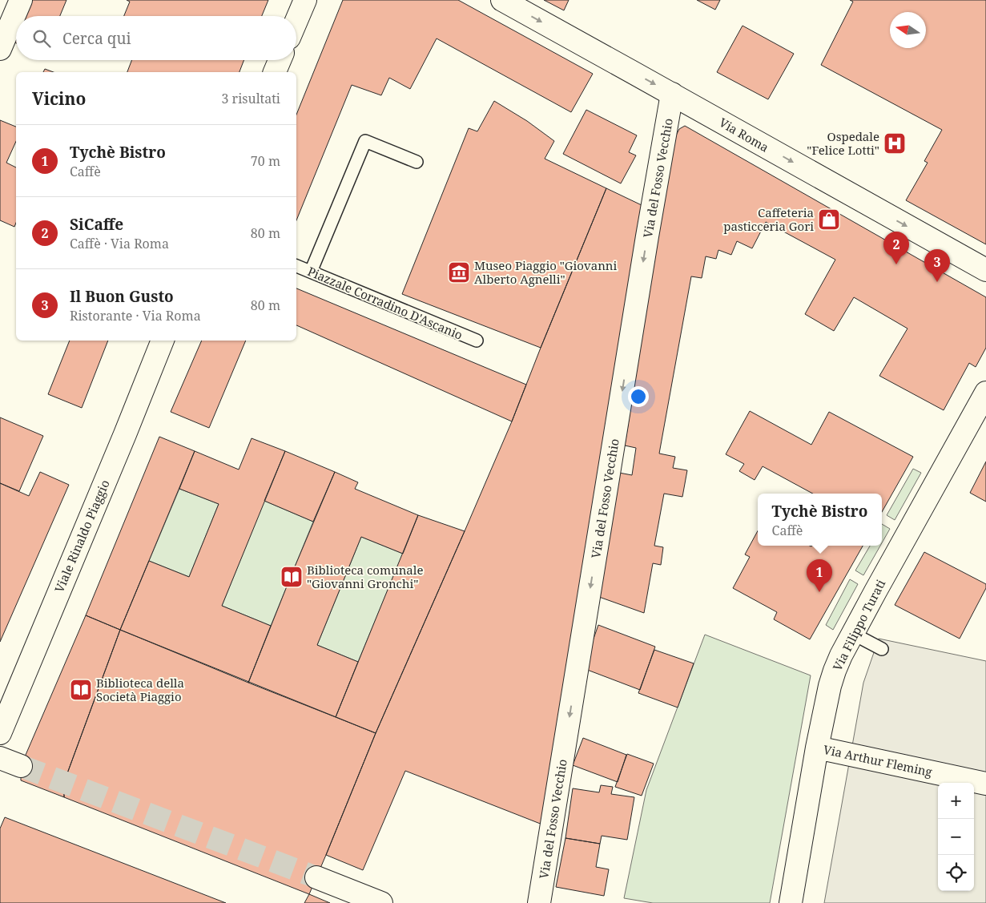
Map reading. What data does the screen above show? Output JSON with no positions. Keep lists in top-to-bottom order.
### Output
{
  "streets": {
    "street": [
      "Via Roma",
      "Via del Fosso Vecchio",
      "Viale Rinaldo Piaggio",
      "Via Filippo Turati",
      "Via Arthur Fleming"
    ],
    "lane": ["Piazzale Corradino D'Ascanio"]
  },
  "crossings": [
    ["Via Roma", "Via del Fosso Vecchio"],
    ["Via Filippo Turati", "Via Arthur Fleming"]
  ],
  "one_way": ["Via Roma", "Via del Fosso Vecchio"],
  "places": {
    "hospital": ["Ospedale \"Felice Lotti\""],
    "shop": ["Caffeteria pasticceria Gori"],
    "museum": ["Museo Piaggio \"Giovanni Alberto Agnelli\""],
    "library": ["Biblioteca comunale \"Giovanni Gronchi\"", "Biblioteca della Società Piaggio"]
  },
  "north": "left",
  "page": {
    "search": "Cerca qui",
    "heading": ["Vicino", "3 risultati"],
    "list": [
      {
        "mark": "1",
        "name": "Tychè Bistro",
        "note": "Caffè",
        "value": "70 m"
      },
      {
        "mark": "2",
        "name": "SiCaffe",
        "note": "Caffè · Via Roma",
        "value": "80 m"
      },
      {
        "mark": "3",
        "name": "Il Buon Gusto",
        "note": "Ristorante · Via Roma",
        "value": "80 m"
      }
    ],
    "pins": ["2", "3", "1"],
    "popup": ["Tychè Bistro", "Caffè"],
    "map_buttons": ["+", "−"]
  }
}
